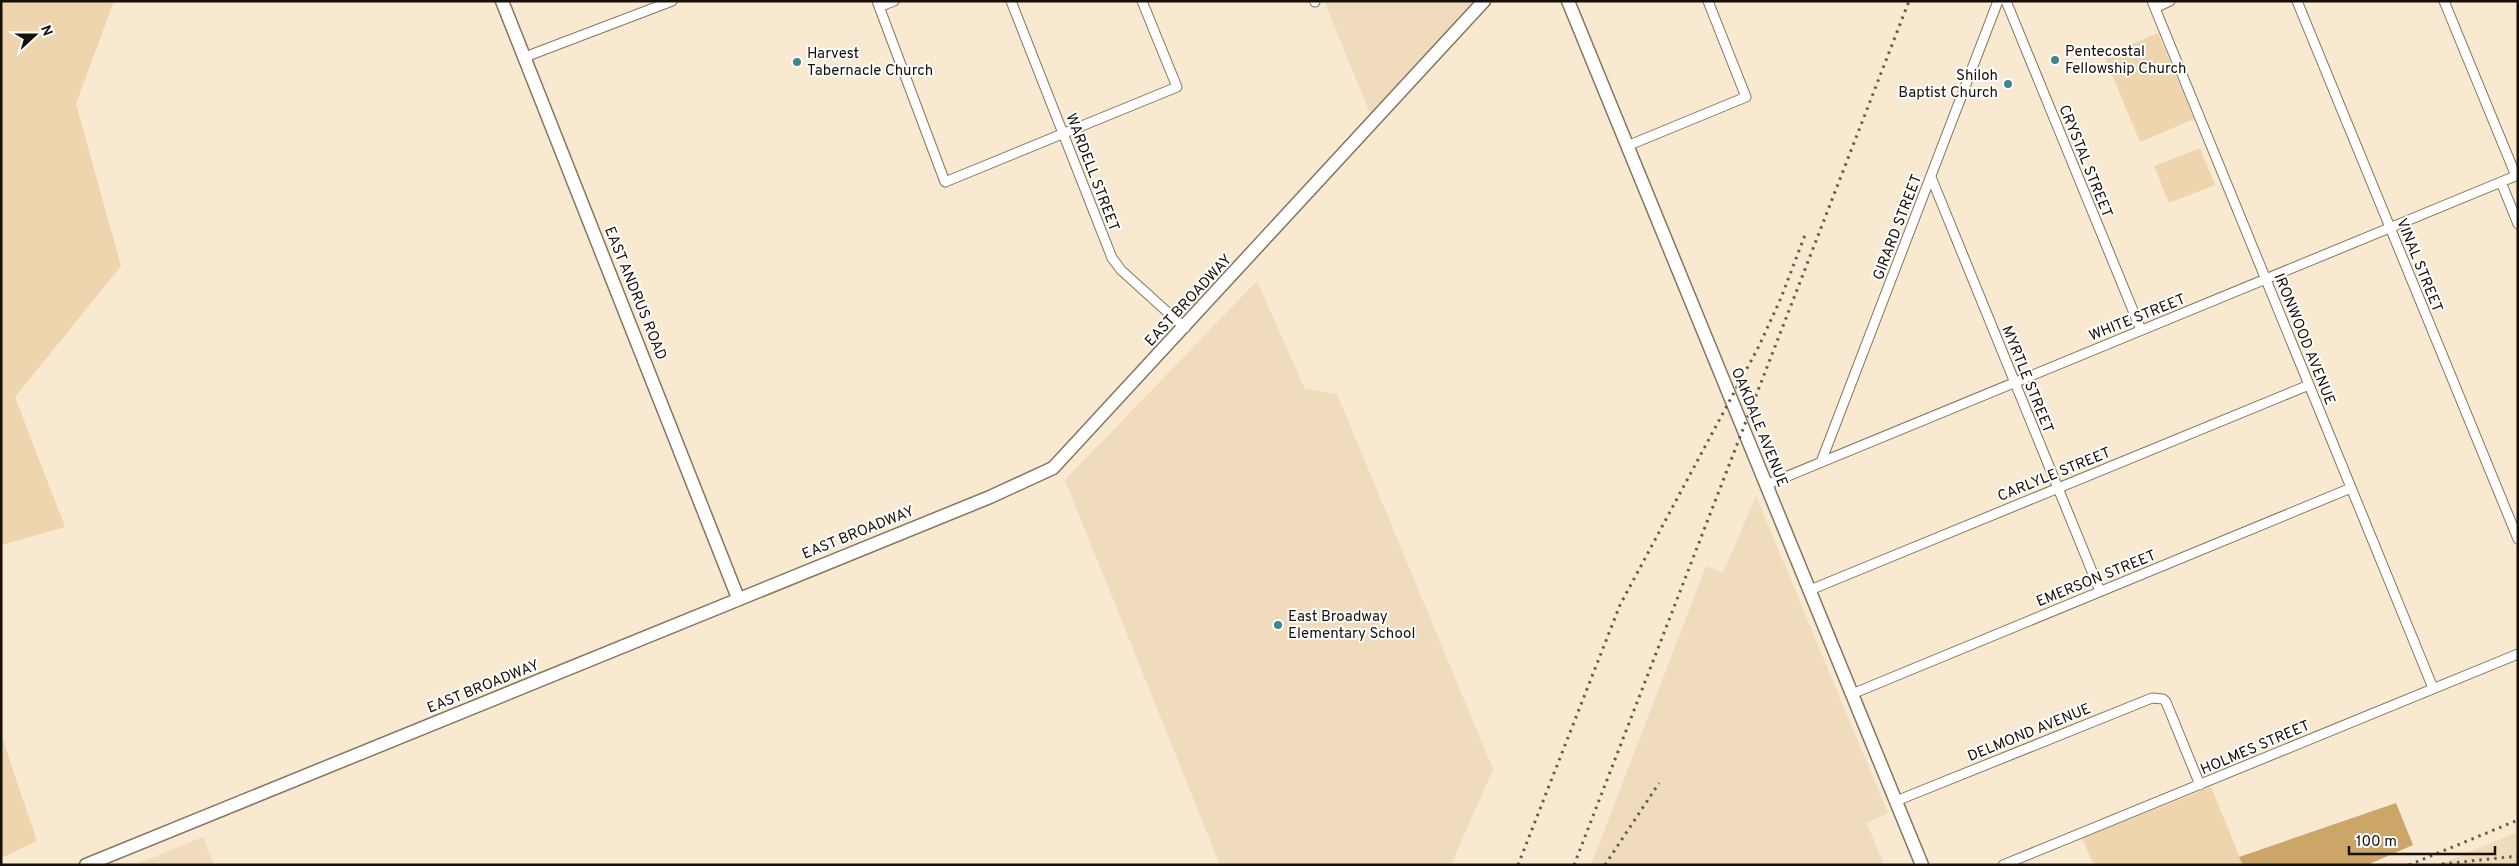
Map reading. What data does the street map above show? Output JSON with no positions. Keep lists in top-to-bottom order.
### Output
{
  "streets": {
    "street": [
      "CRYSTAL STREET",
      "WARDELL STREET",
      "GIRARD STREET",
      "VINAL STREET",
      "EAST ANDRUS ROAD",
      "EAST BROADWAY",
      "WHITE STREET",
      "IRONWOOD AVENUE",
      "MYRTLE STREET",
      "OAKDALE AVENUE",
      "CARLYLE STREET",
      "EMERSON STREET",
      "DELMOND AVENUE",
      "HOLMES STREET"
    ]
  },
  "crossings": [
    ["CRYSTAL STREET", "WHITE STREET"],
    ["WARDELL STREET", "EAST BROADWAY"],
    ["GIRARD STREET", "WHITE STREET"],
    ["GIRARD STREET", "MYRTLE STREET"],
    ["VINAL STREET", "WHITE STREET"],
    ["EAST ANDRUS ROAD", "EAST BROADWAY"],
    ["WHITE STREET", "IRONWOOD AVENUE"],
    ["WHITE STREET", "MYRTLE STREET"],
    ["WHITE STREET", "OAKDALE AVENUE"],
    ["IRONWOOD AVENUE", "CARLYLE STREET"],
    ["IRONWOOD AVENUE", "EMERSON STREET"],
    ["IRONWOOD AVENUE", "HOLMES STREET"],
    ["MYRTLE STREET", "CARLYLE STREET"],
    ["MYRTLE STREET", "EMERSON STREET"],
    ["OAKDALE AVENUE", "CARLYLE STREET"],
    ["OAKDALE AVENUE", "EMERSON STREET"],
    ["OAKDALE AVENUE", "DELMOND AVENUE"],
    ["DELMOND AVENUE", "HOLMES STREET"]
  ],
  "places": [
    "Pentecostal Fellowship Church",
    "Harvest Tabernacle Church",
    "Shiloh Baptist Church",
    "East Broadway Elementary School"
  ],
  "scale_bar": "100 m",
  "north": "right"
}
